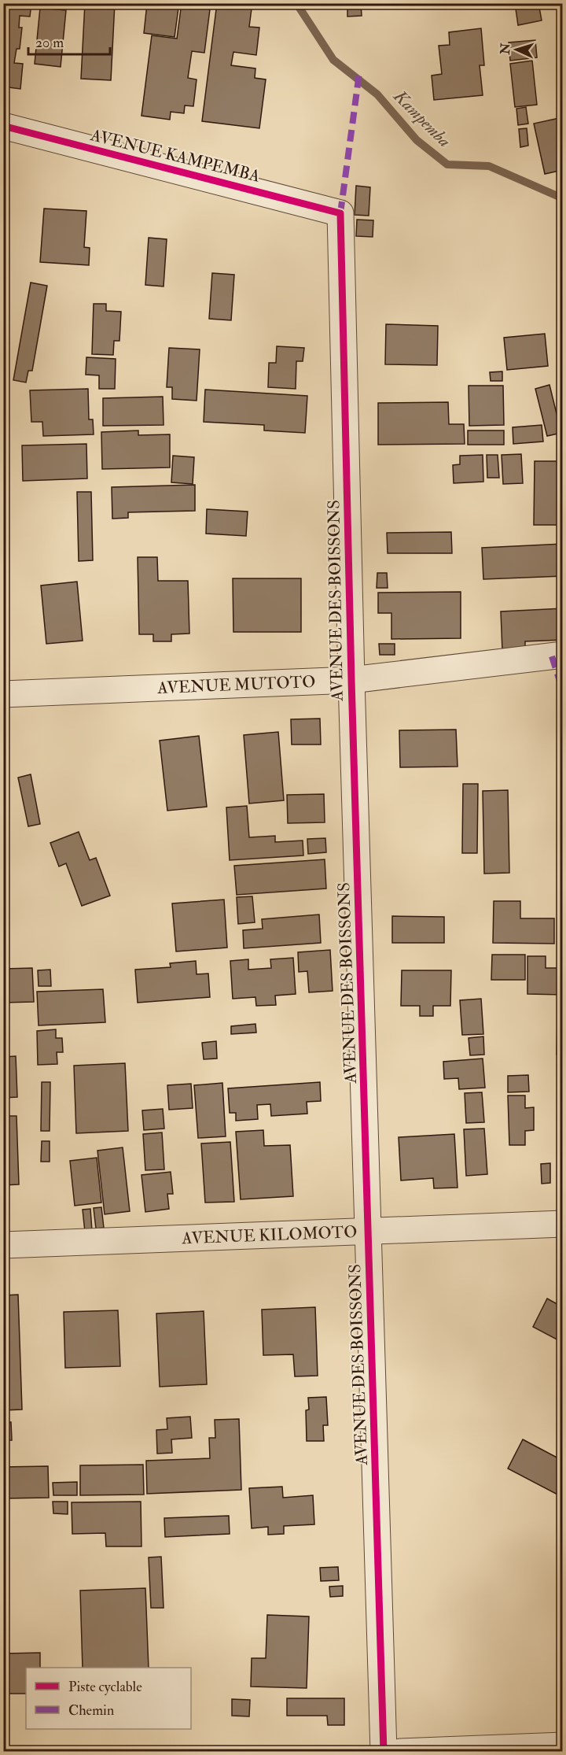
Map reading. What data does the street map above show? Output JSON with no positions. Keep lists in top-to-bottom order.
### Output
{
  "streets": {
    "street": [
      "AVENUE KAMPEMBA",
      "AVENUE DES BOISSONS",
      "AVENUE MUTOTO",
      "AVENUE KILOMOTO"
    ]
  },
  "crossings": [
    ["AVENUE KAMPEMBA", "AVENUE DES BOISSONS"],
    ["AVENUE DES BOISSONS", "AVENUE MUTOTO"],
    ["AVENUE DES BOISSONS", "AVENUE KILOMOTO"]
  ],
  "water": ["Kampemba"],
  "legend": ["Piste cyclable", "Chemin"],
  "scale_bar": "20 m",
  "north": "left"
}
